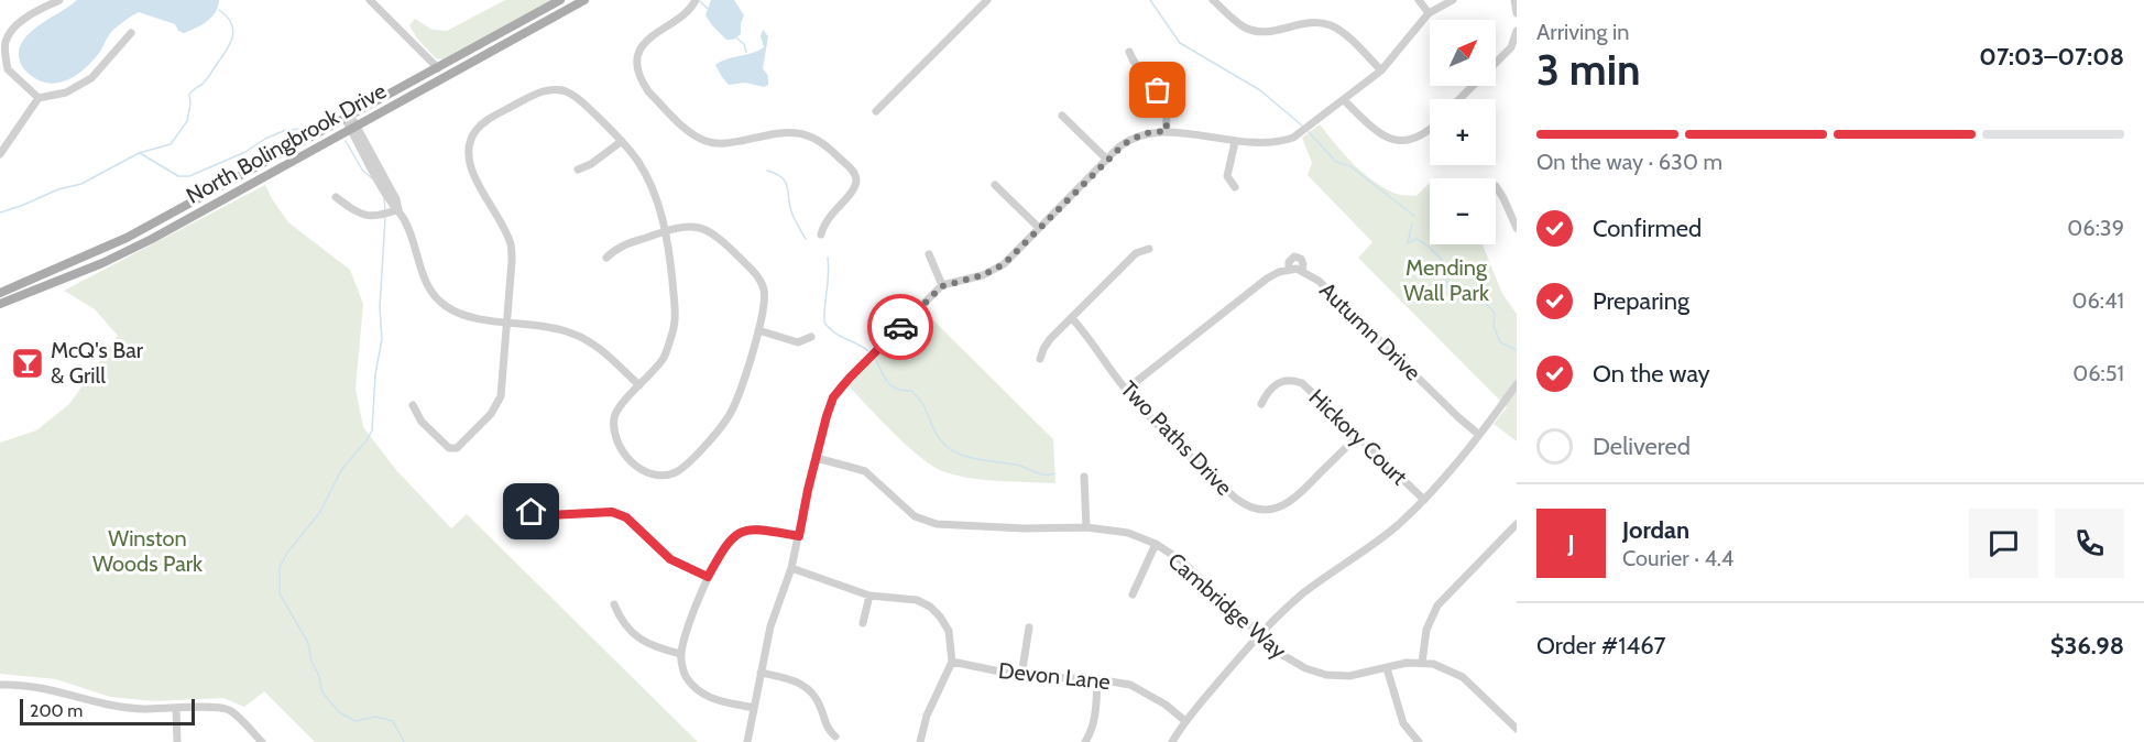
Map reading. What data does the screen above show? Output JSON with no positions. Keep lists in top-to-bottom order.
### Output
{
  "streets": {
    "main road": ["North Bolingbrook Drive"],
    "street": [
      "Autumn Drive",
      "Hickory Court",
      "Two Paths Drive",
      "Cambridge Way",
      "Devon Lane"
    ]
  },
  "crossings": [
    ["Hickory Court", "Two Paths Drive"]
  ],
  "parks": ["Mending Wall Park", "Winston Woods Park"],
  "places": {
    "bar": ["McQ's Bar & Grill"]
  },
  "scale_bar": "200 m",
  "north": "top right",
  "page": {
    "heading": ["3 min", "Arriving in", "07:03–07:08"],
    "panel": [
      "Jordan",
      "Courier · 4.4",
      "Order #1467",
      "$36.98"
    ],
    "map_buttons": ["+", "−"],
    "bar": "On the way · 630 m",
    "list": [
      ["Confirmed", "06:39"],
      ["Preparing", "06:41"],
      ["On the way", "06:51"],
      "Delivered"
    ],
    "round": "J",
    "scale": "200 m"
  }
}
